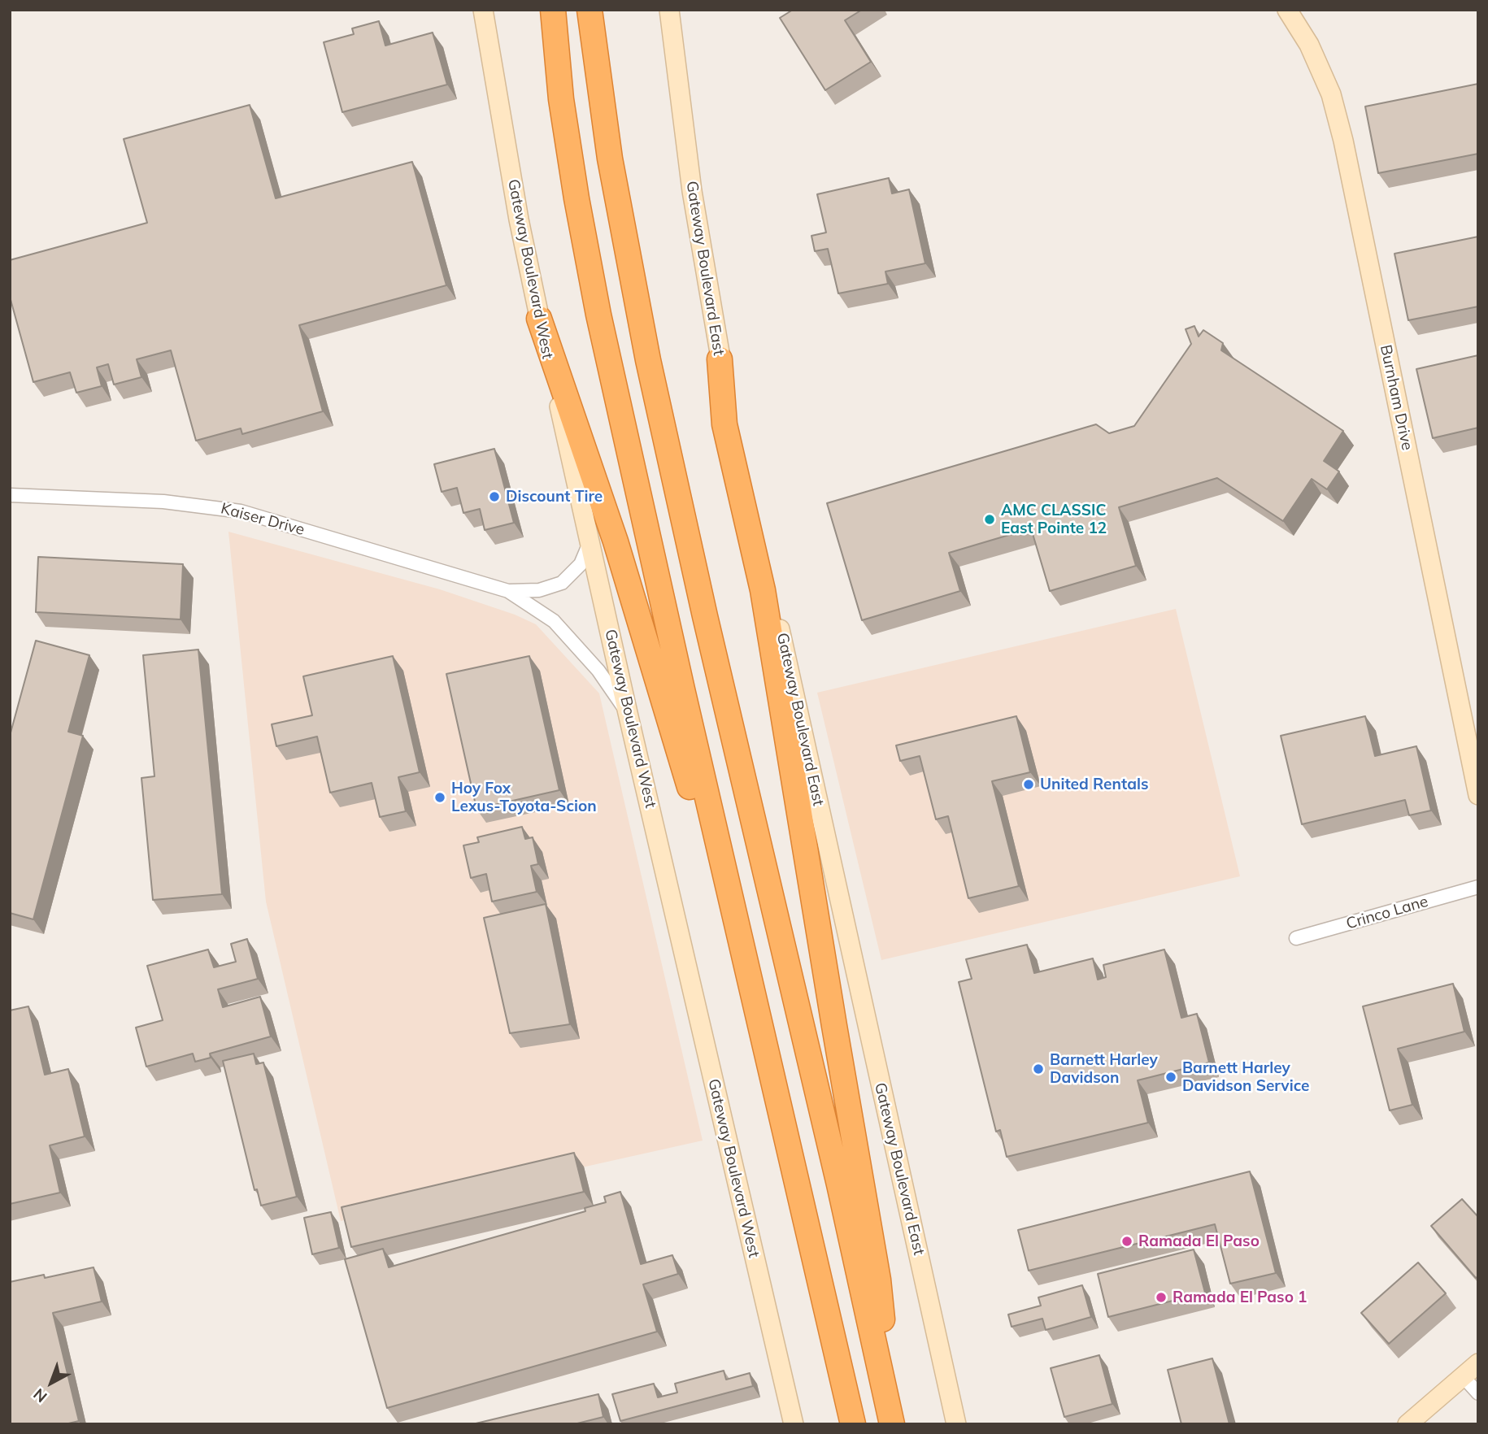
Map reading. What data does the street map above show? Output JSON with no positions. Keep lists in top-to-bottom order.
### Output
{
  "streets": {
    "main road": ["Gateway Boulevard East", "Gateway Boulevard West", "Burnham Drive"],
    "street": ["Kaiser Drive", "Crinco Lane"]
  },
  "crossings": [
    ["Gateway Boulevard West", "Kaiser Drive"]
  ],
  "places": [
    "Discount Tire",
    "AMC CLASSIC East Pointe 12",
    "United Rentals",
    "Hoy Fox Lexus-Toyota-Scion",
    "Barnett Harley Davidson",
    "Barnett Harley Davidson Service",
    "Ramada El Paso",
    "Ramada El Paso 1"
  ],
  "north": "bottom left"
}
